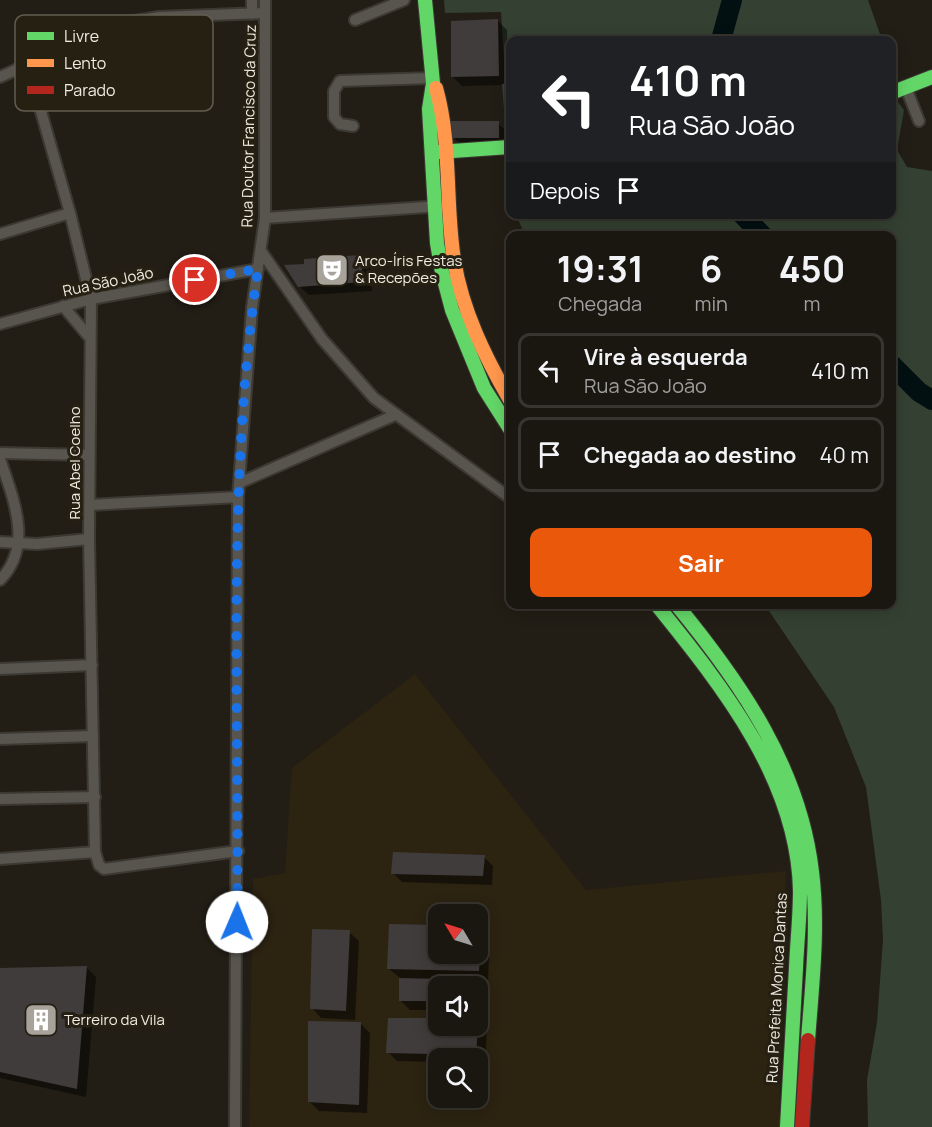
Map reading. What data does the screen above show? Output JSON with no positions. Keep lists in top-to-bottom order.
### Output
{
  "streets": {
    "main road": ["Rua Prefeita Monica Dantas"],
    "street": ["Rua Doutor Francisco da Cruz", "Rua São João", "Rua Abel Coelho"]
  },
  "crossings": [
    ["Rua Doutor Francisco da Cruz", "Rua São João"],
    ["Rua Doutor Francisco da Cruz", "Rua Abel Coelho"],
    ["Rua São João", "Rua Abel Coelho"]
  ],
  "places": {
    "theatre": ["Arco-Íris Festas & Recepões"],
    "building": ["Terreiro da Vila"]
  },
  "legend": ["Livre", "Lento", "Parado"],
  "north": "top left",
  "page": {
    "turn": ["410 m", "Rua São João"],
    "then": "Depois",
    "eta": [
      "19:31",
      "Chegada",
      "6",
      "min",
      "450",
      "m"
    ],
    "list": [
      {
        "name": "Vire à esquerda",
        "note": "Rua São João",
        "value": "410 m"
      },
      {
        "name": "Chegada ao destino",
        "value": "40 m"
      }
    ],
    "buttons": "Sair"
  }
}
